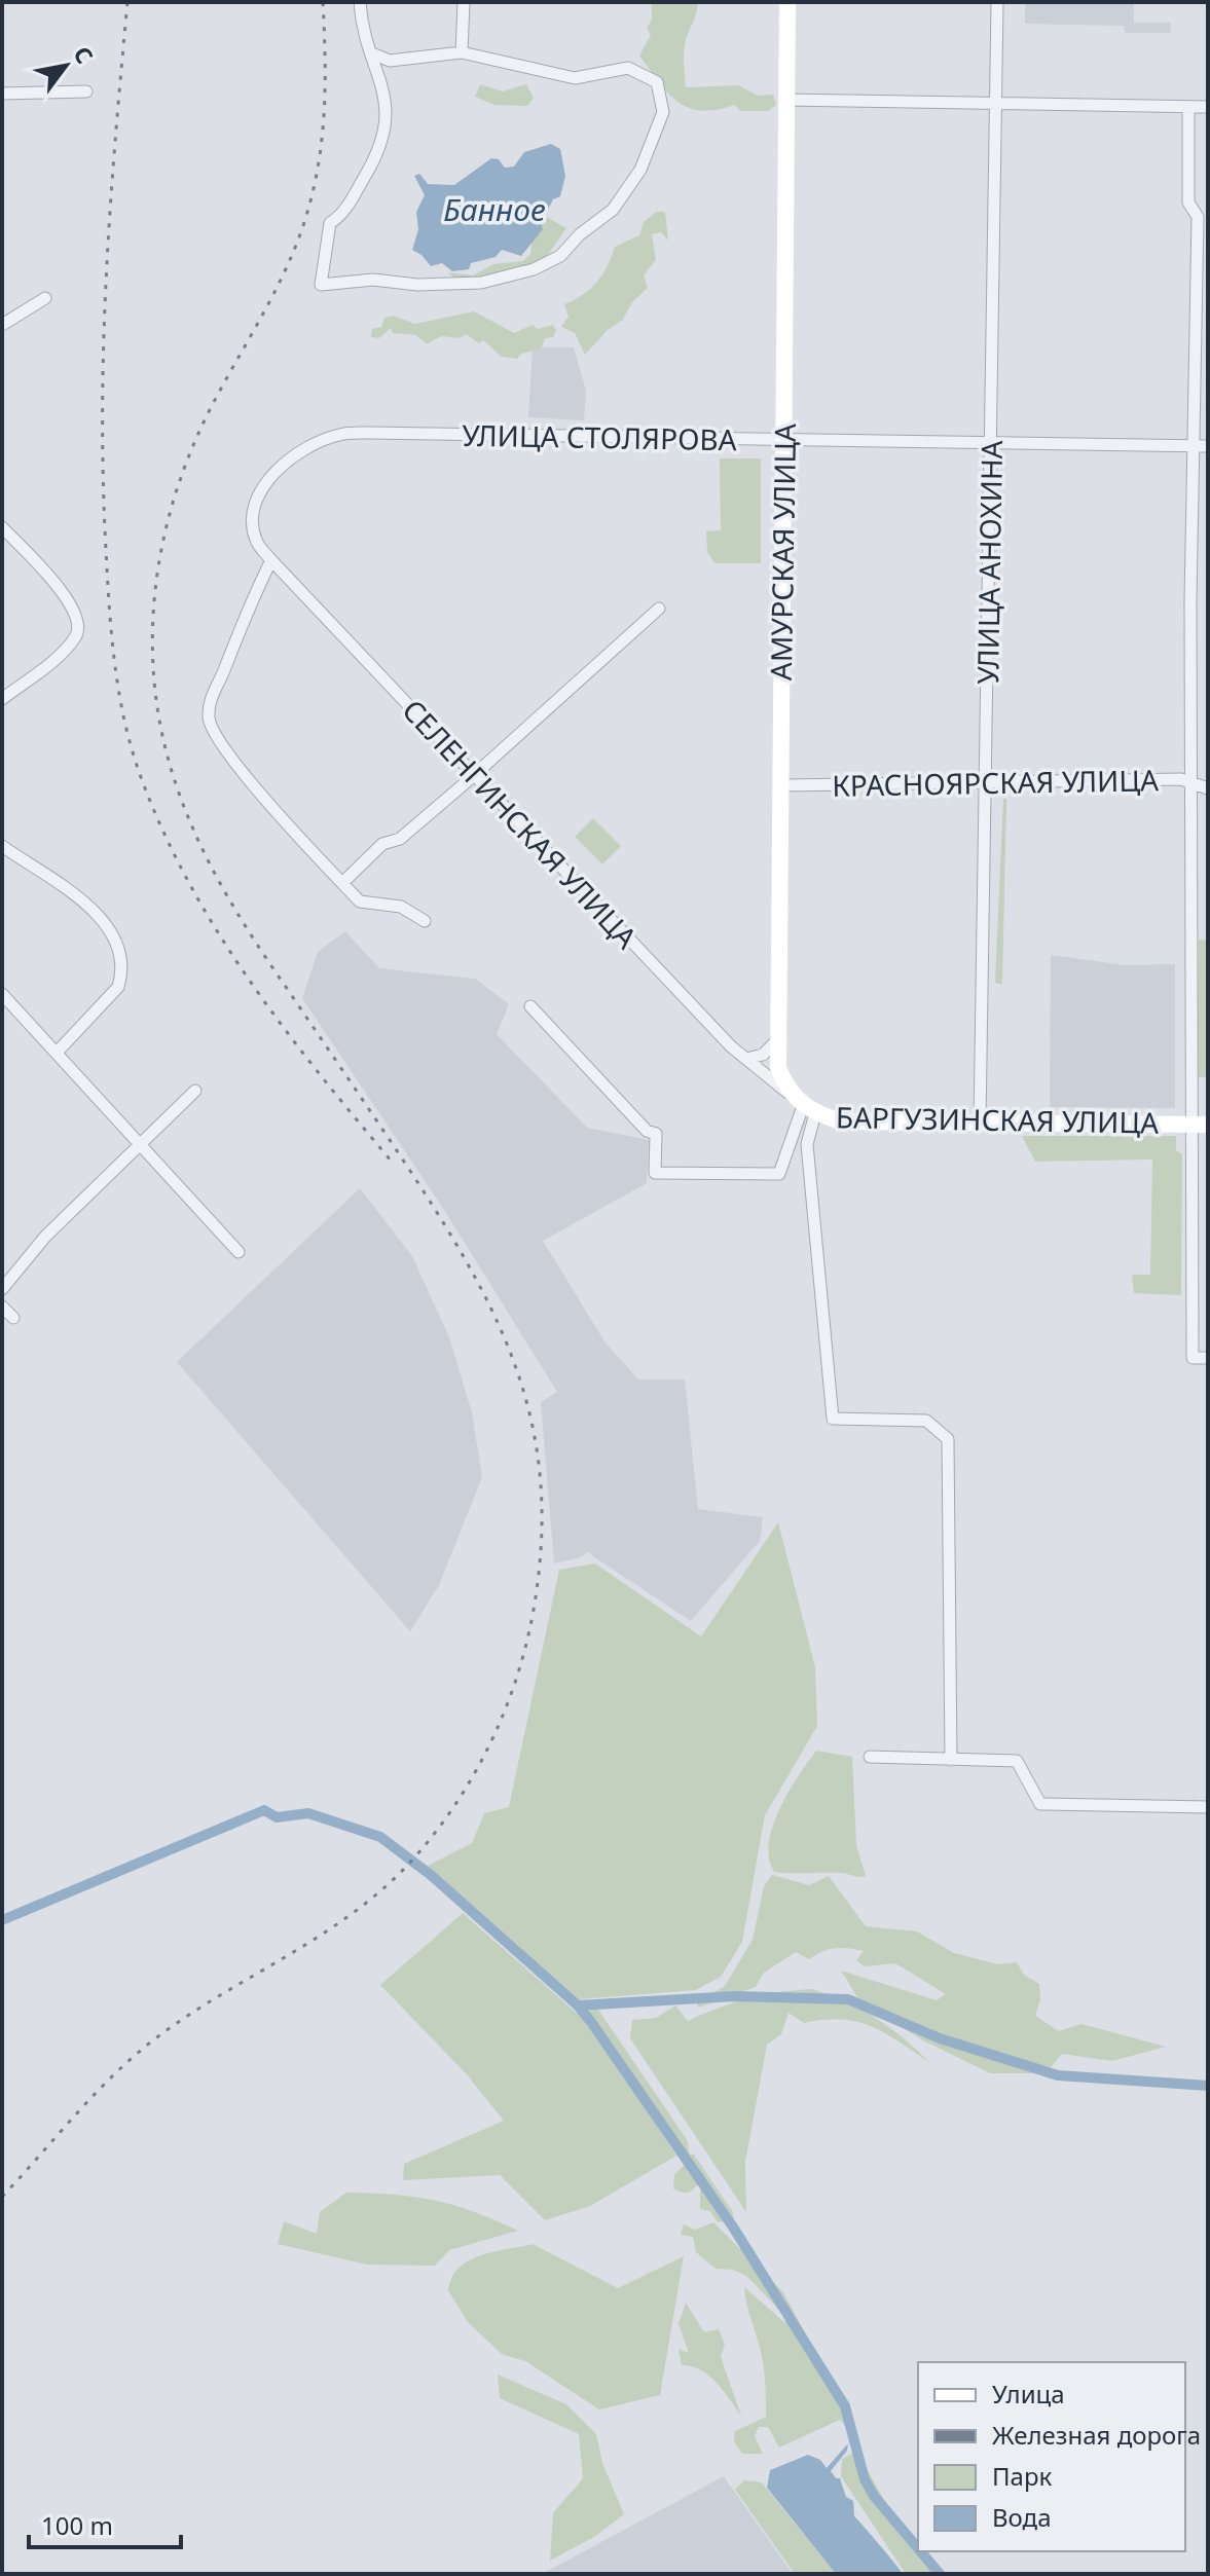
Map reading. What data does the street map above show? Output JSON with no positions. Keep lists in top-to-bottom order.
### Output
{
  "streets": {
    "main road": ["АМУРСКАЯ УЛИЦА", "БАРГУЗИНСКАЯ УЛИЦА"],
    "street": [
      "УЛИЦА СТОЛЯРОВА",
      "УЛИЦА АНОХИНА",
      "КРАСНОЯРСКАЯ УЛИЦА",
      "СЕЛЕНГИНСКАЯ УЛИЦА"
    ]
  },
  "crossings": [
    ["УЛИЦА СТОЛЯРОВА", "АМУРСКАЯ УЛИЦА"],
    ["УЛИЦА СТОЛЯРОВА", "УЛИЦА АНОХИНА"],
    ["УЛИЦА СТОЛЯРОВА", "СЕЛЕНГИНСКАЯ УЛИЦА"],
    ["АМУРСКАЯ УЛИЦА", "КРАСНОЯРСКАЯ УЛИЦА"],
    ["АМУРСКАЯ УЛИЦА", "СЕЛЕНГИНСКАЯ УЛИЦА"],
    ["АМУРСКАЯ УЛИЦА", "БАРГУЗИНСКАЯ УЛИЦА"],
    ["УЛИЦА АНОХИНА", "КРАСНОЯРСКАЯ УЛИЦА"],
    ["УЛИЦА АНОХИНА", "БАРГУЗИНСКАЯ УЛИЦА"],
    ["СЕЛЕНГИНСКАЯ УЛИЦА", "БАРГУЗИНСКАЯ УЛИЦА"]
  ],
  "water": ["Банное"],
  "legend": [
    "Улица",
    "Железная дорога",
    "Парк",
    "Вода"
  ],
  "scale_bar": "100 m",
  "north": "top right"
}
